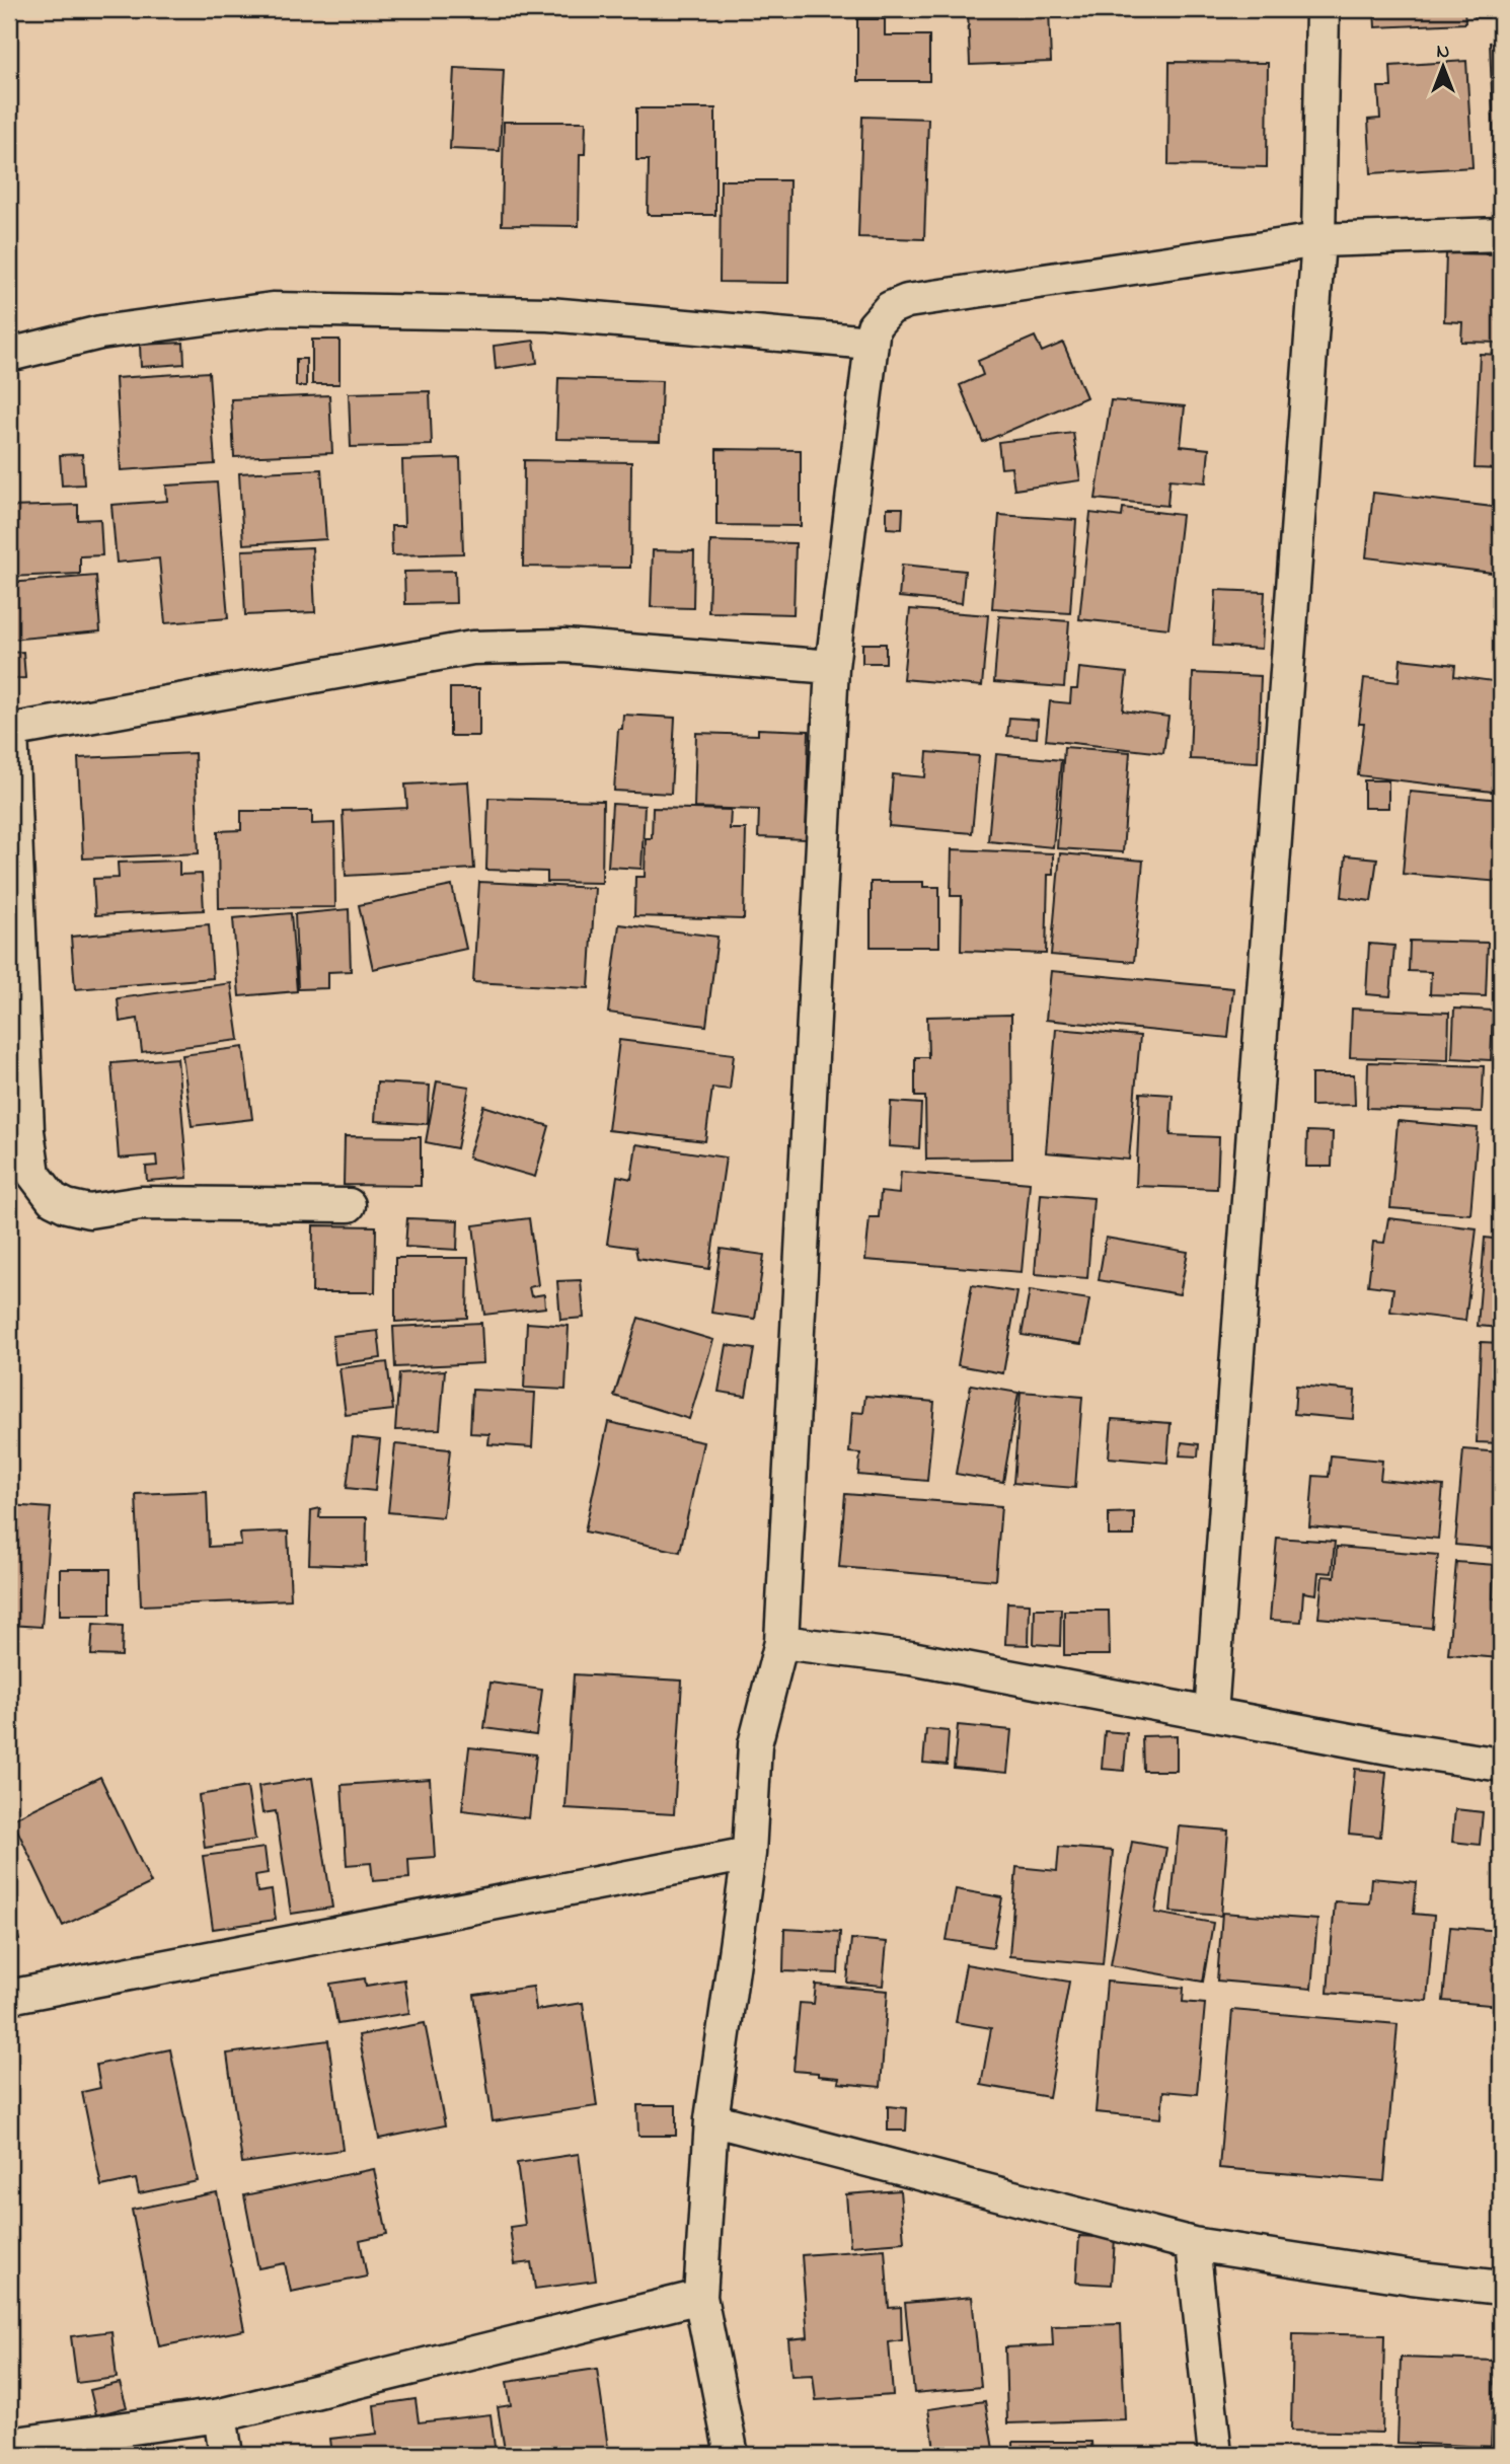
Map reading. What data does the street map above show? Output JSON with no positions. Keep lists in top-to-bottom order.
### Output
{
  "north": "top"
}
